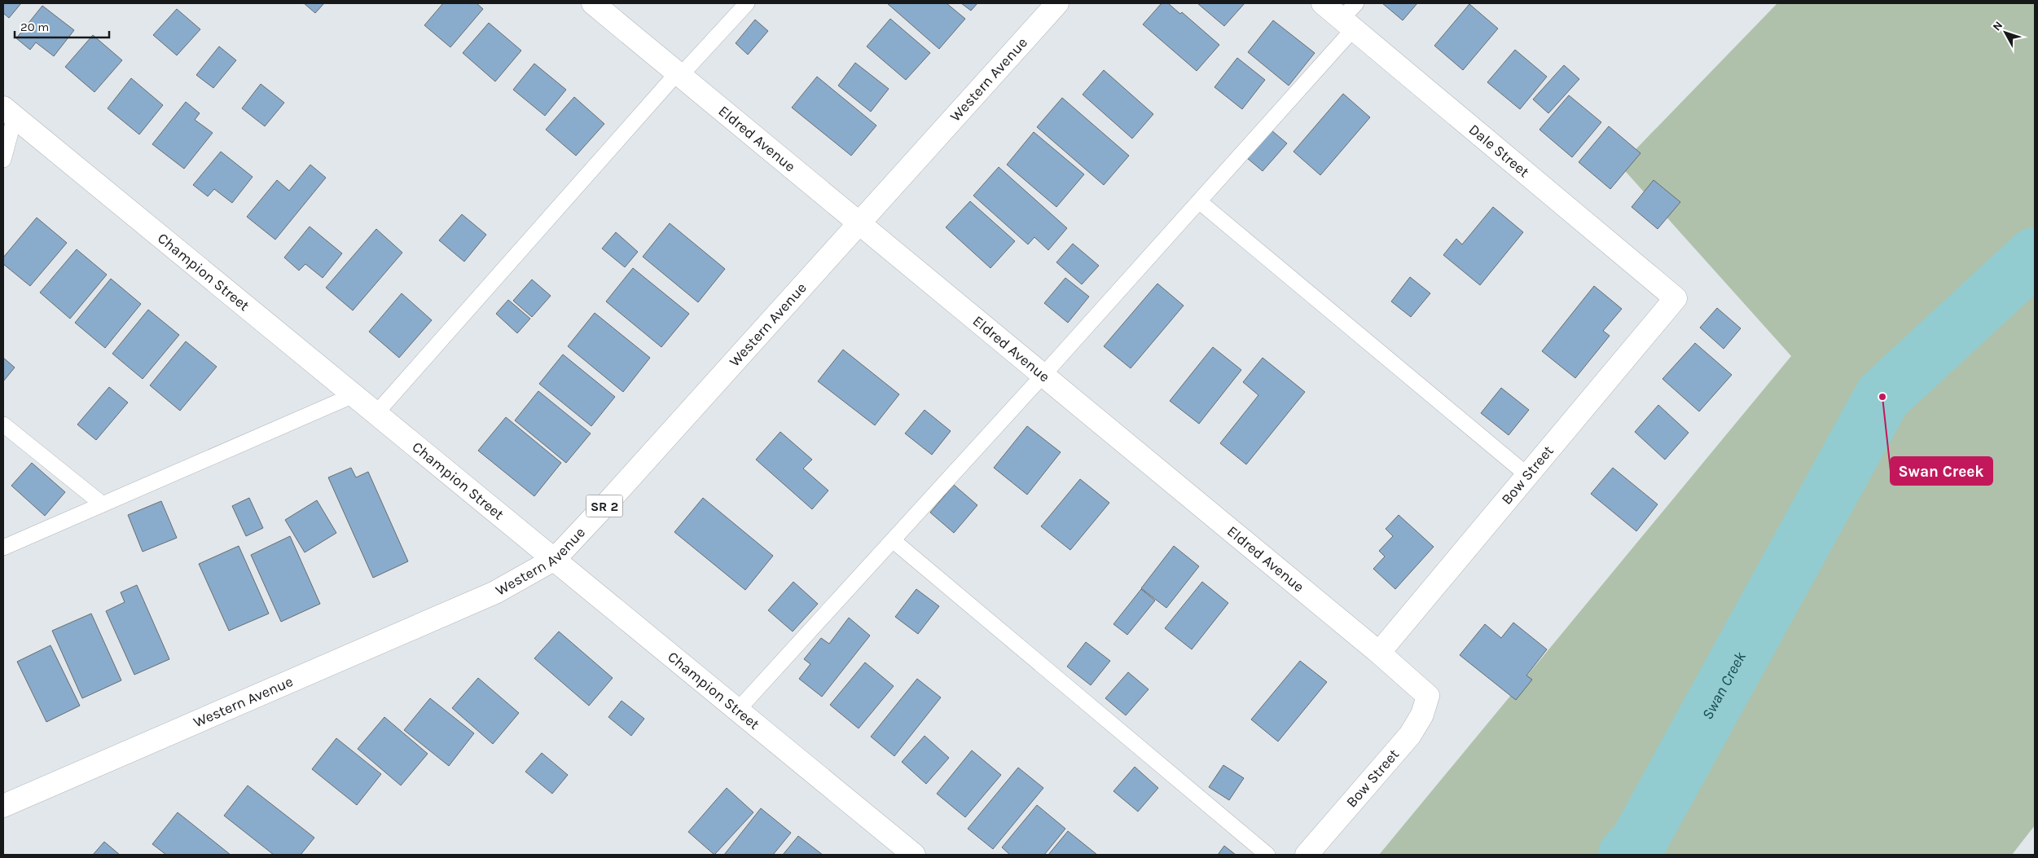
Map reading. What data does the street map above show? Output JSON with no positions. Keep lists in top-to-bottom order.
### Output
{
  "streets": {
    "street": [
      "Western Avenue",
      "Eldred Avenue",
      "Dale Street",
      "Champion Street",
      "Bow Street",
      "SR 2"
    ]
  },
  "crossings": [
    ["Western Avenue", "Eldred Avenue"],
    ["Western Avenue", "Champion Street"],
    ["Eldred Avenue", "Bow Street"],
    ["Dale Street", "Bow Street"]
  ],
  "water": ["Swan Creek"],
  "places": ["Swan Creek"],
  "scale_bar": "20 m",
  "north": "top left"
}
